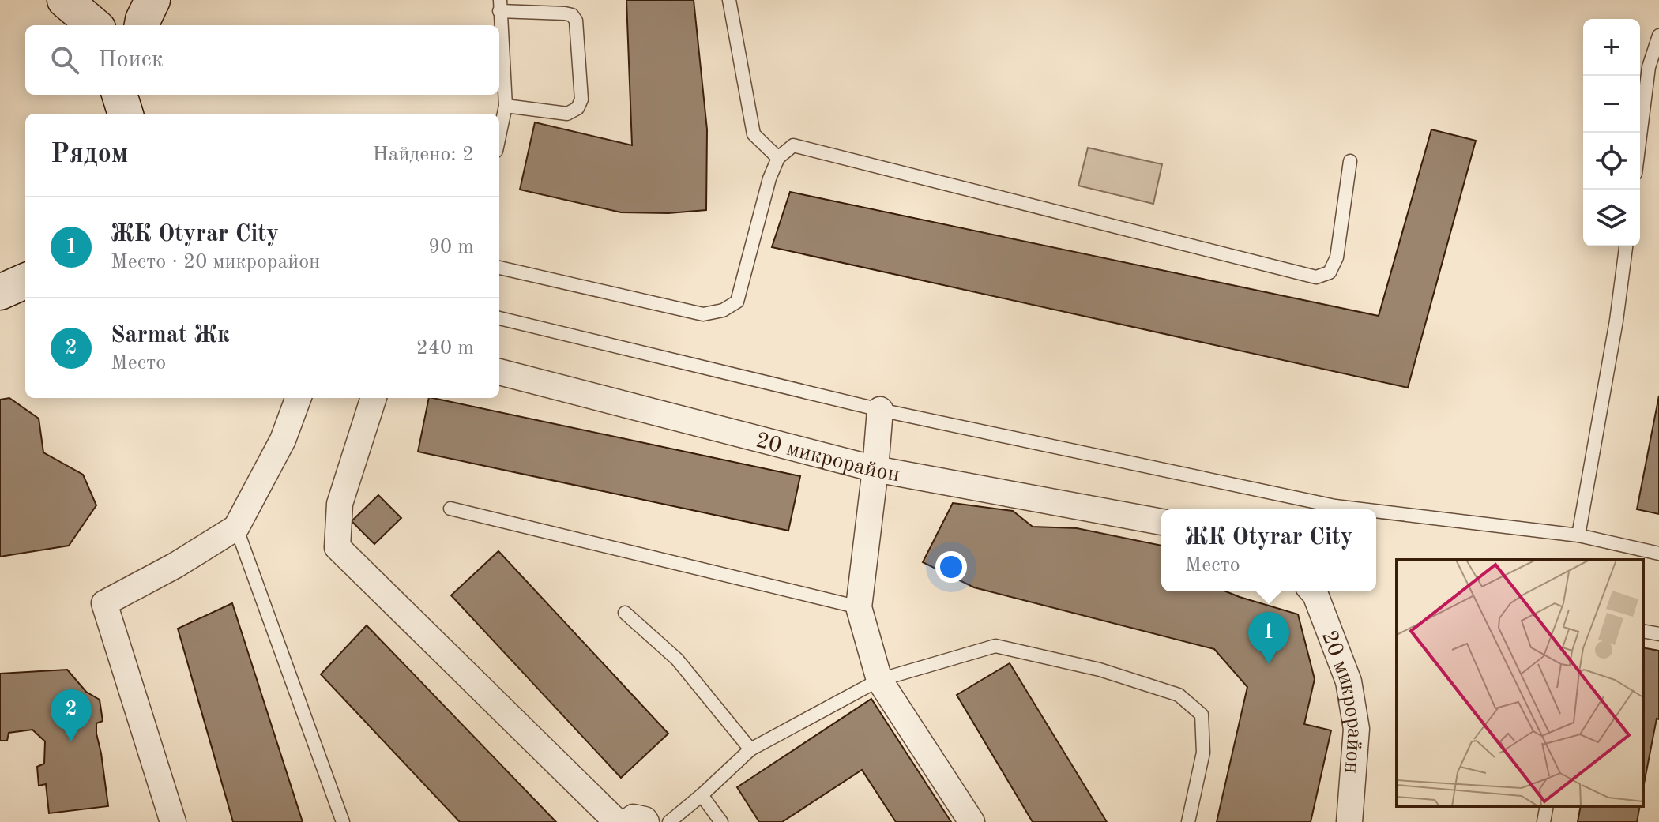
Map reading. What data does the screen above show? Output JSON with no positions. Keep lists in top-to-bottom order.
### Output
{
  "streets": {
    "street": ["20 микрорайон"]
  },
  "page": {
    "map_buttons": ["+", "−"],
    "search": "Поиск",
    "heading": ["Рядом", "Найдено: 2"],
    "list": [
      {
        "mark": "1",
        "name": "ЖК Otyrar City",
        "note": "Место · 20 микрорайон",
        "value": "90 m"
      },
      {
        "mark": "2",
        "name": "Sarmat Жк",
        "note": "Место",
        "value": "240 m"
      }
    ],
    "popup": ["ЖК Otyrar City", "Место"],
    "pins": ["1", "2"]
  }
}
